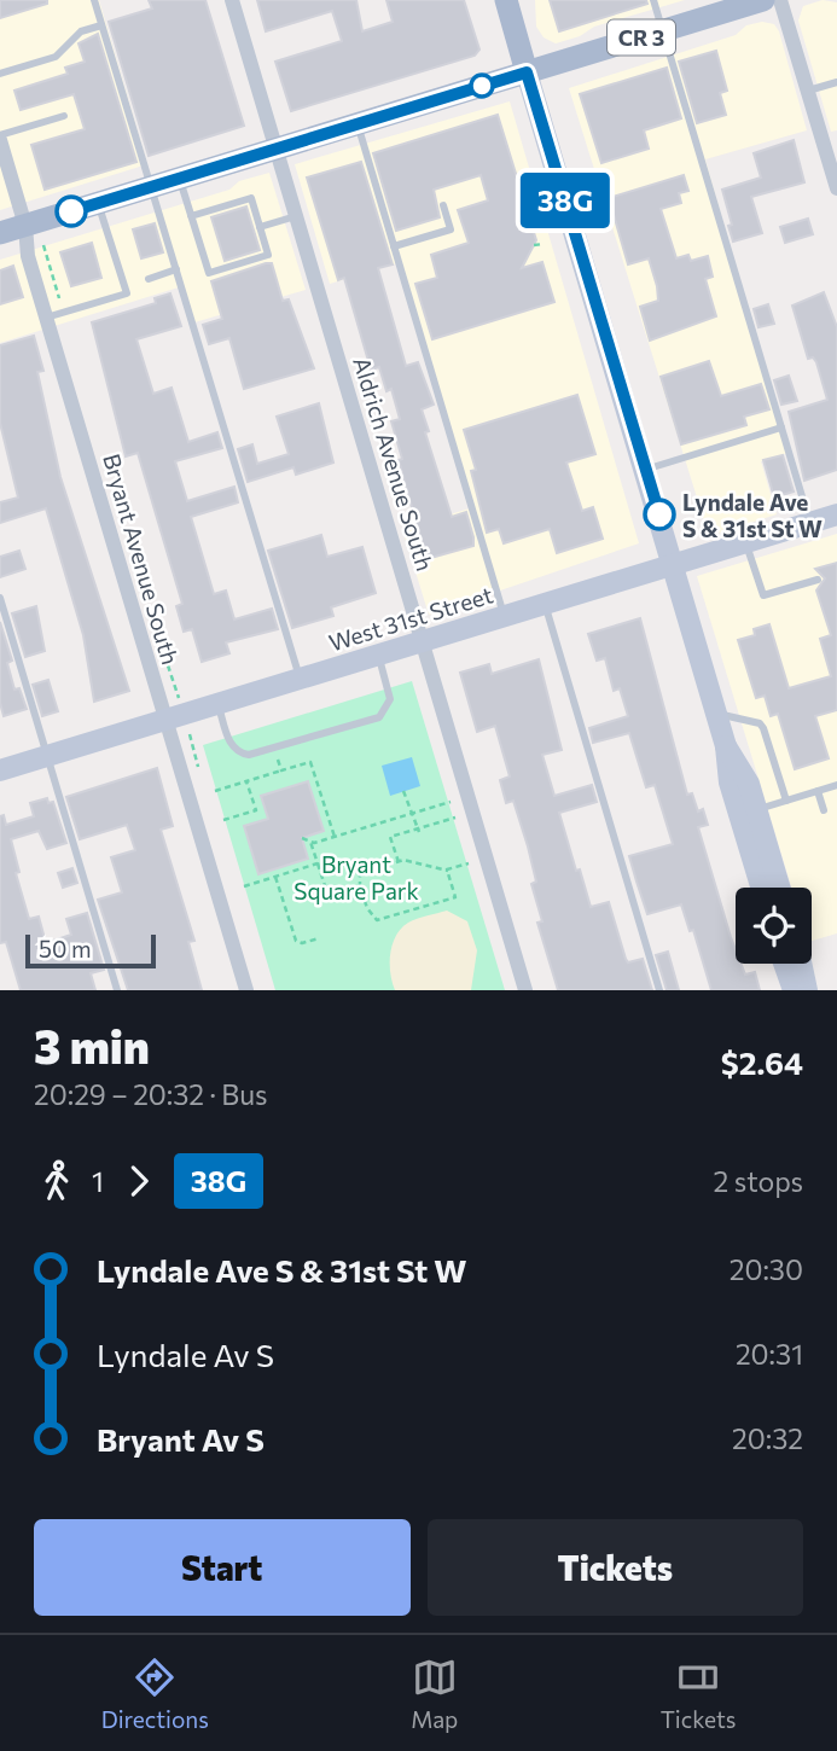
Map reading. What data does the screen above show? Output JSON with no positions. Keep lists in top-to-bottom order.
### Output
{
  "streets": {
    "main road": ["CR 3", "West 31st Street"],
    "street": ["Aldrich Avenue South", "Bryant Avenue South"]
  },
  "crossings": [
    ["CR 3", "Aldrich Avenue South"],
    ["CR 3", "Bryant Avenue South"],
    ["Aldrich Avenue South", "West 31st Street"],
    ["Bryant Avenue South", "West 31st Street"]
  ],
  "parks": ["Bryant Square Park"],
  "places": ["Lyndale Ave S & 31st St W"],
  "lines": ["bus line 38G"],
  "scale_bar": "50 m",
  "page": {
    "on_map": "38G",
    "scale": "50 m",
    "heading": ["3 min", "20:29 – 20:32 · Bus", "$2.64"],
    "legs": ["1", "38G", "2 stops"],
    "list": [
      {
        "name": "Lyndale Ave S & 31st St W",
        "value": "20:30"
      },
      {
        "name": "Lyndale Av S",
        "value": "20:31"
      },
      {
        "name": "Bryant Av S",
        "value": "20:32"
      }
    ],
    "buttons": ["Start", "Tickets"],
    "tabs": ["Directions", "Map", "Tickets"]
  }
}
